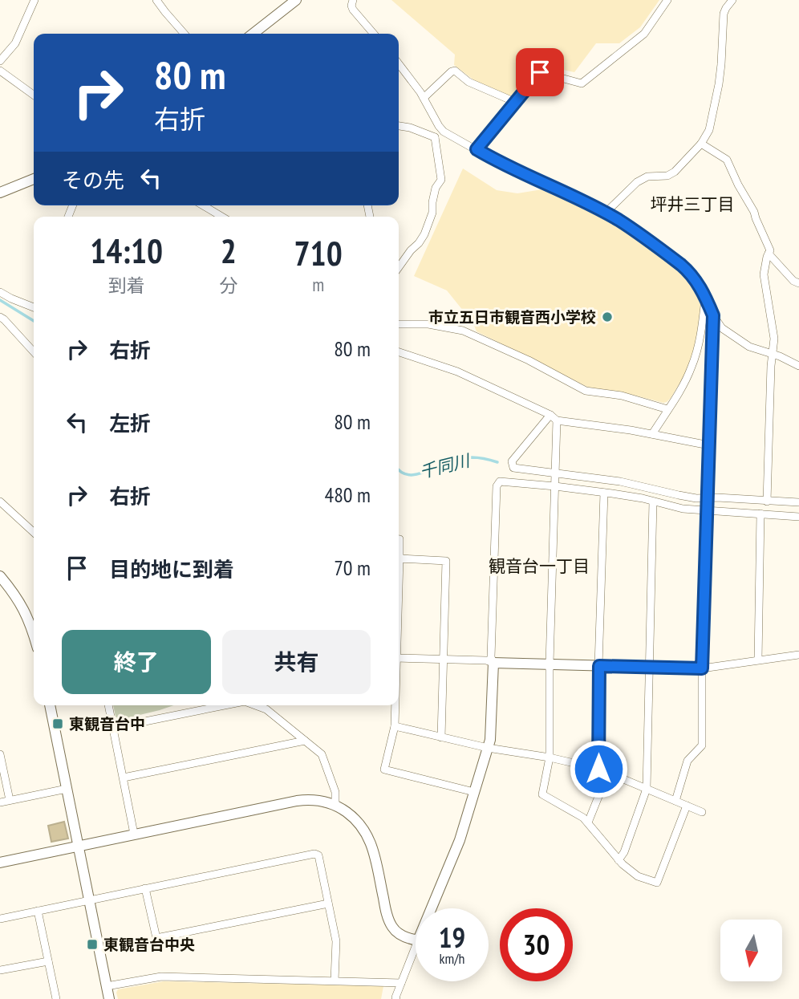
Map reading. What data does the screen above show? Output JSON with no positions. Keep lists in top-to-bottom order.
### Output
{
  "districts": ["坪井三丁目", "観音台一丁目"],
  "water": ["千同川"],
  "places": {
    "other": ["市立五日市観音西小学校"],
    "transit": ["東観音台中", "東観音台中央"]
  },
  "north": "bottom",
  "page": {
    "turn": ["80 m", "右折"],
    "then": "その先",
    "eta": [
      "14:10",
      "到着",
      "2",
      "分",
      "710",
      "m"
    ],
    "list": [
      {
        "name": "右折",
        "value": "80 m"
      },
      {
        "name": "左折",
        "value": "80 m"
      },
      {
        "name": "右折",
        "value": "480 m"
      },
      {
        "name": "目的地に到着",
        "value": "70 m"
      }
    ],
    "buttons": ["終了", "共有"],
    "speed": "19 km/h",
    "limit": "30"
  }
}
